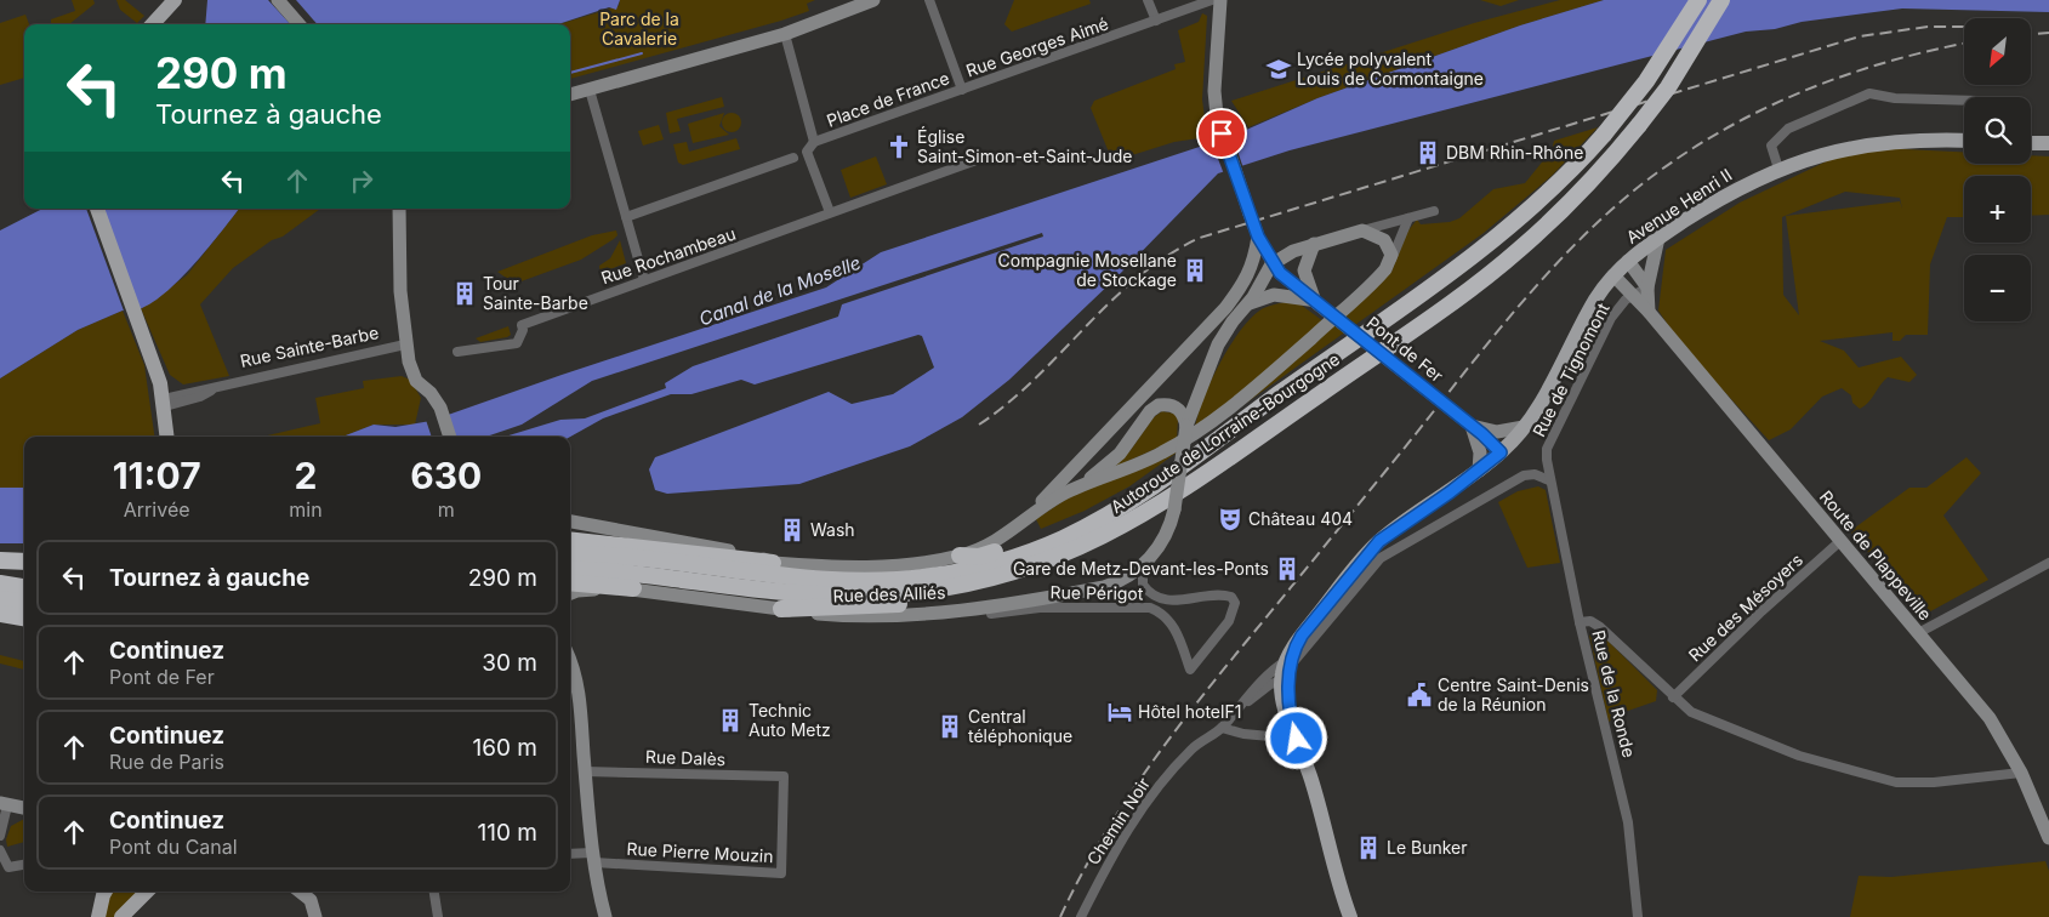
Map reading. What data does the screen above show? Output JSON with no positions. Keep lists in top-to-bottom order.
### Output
{
  "streets": {
    "highway": ["Autoroute de Lorraine-Bourgogne"],
    "main road": [
      "Avenue Henri II",
      "Pont de Fer",
      "Route de Plappeville",
      "Rue des Alliés"
    ],
    "street": [
      "Rue Georges Aimé",
      "Place de France",
      "Rue Rochambeau",
      "Rue Sainte-Barbe",
      "Rue de Tignomont",
      "Rue Périgot",
      "Rue des Mésoyers",
      "Rue de la Ronde",
      "Rue Dalès",
      "Chemin Noir",
      "Rue Pierre Mouzin"
    ]
  },
  "crossings": [
    ["Rue Georges Aimé", "Place de France"],
    ["Avenue Henri II", "Pont de Fer"],
    ["Avenue Henri II", "Route de Plappeville"],
    ["Avenue Henri II", "Chemin Noir"],
    ["Pont de Fer", "Rue des Alliés"],
    ["Rue de Tignomont", "Route de Plappeville"],
    ["Rue de Tignomont", "Rue de la Ronde"],
    ["Rue de Tignomont", "Chemin Noir"],
    ["Route de Plappeville", "Rue des Mésoyers"],
    ["Rue Périgot", "Rue des Alliés"],
    ["Rue de la Ronde", "Chemin Noir"],
    ["Rue Dalès", "Rue Pierre Mouzin"]
  ],
  "water": ["Canal de la Moselle"],
  "parks": ["Parc de la Cavalerie"],
  "places": {
    "school or university": ["Lycée polyvalent Louis de Cormontaigne"],
    "church": ["Église Saint-Simon-et-Saint-Jude"],
    "building": [
      "DBM Rhin-Rhône",
      "Compagnie Mosellane de Stockage",
      "Tour Sainte-Barbe",
      "Wash",
      "Gare de Metz-Devant-les-Ponts",
      "Technic Auto Metz",
      "Central téléphonique",
      "Le Bunker"
    ],
    "theatre": ["Château 404"],
    "public building": ["Centre Saint-Denis de la Réunion"],
    "hotel": ["Hôtel hotelF1"]
  },
  "north": "bottom left",
  "page": {
    "map_buttons": ["+", "−"],
    "turn": ["290 m", "Tournez à gauche"],
    "eta": [
      "11:07",
      "Arrivée",
      "2",
      "min",
      "630",
      "m"
    ],
    "list": [
      {
        "name": "Tournez à gauche",
        "value": "290 m"
      },
      {
        "name": "Continuez",
        "note": "Pont de Fer",
        "value": "30 m"
      },
      {
        "name": "Continuez",
        "note": "Rue de Paris",
        "value": "160 m"
      },
      {
        "name": "Continuez",
        "note": "Pont du Canal",
        "value": "110 m"
      }
    ]
  }
}
